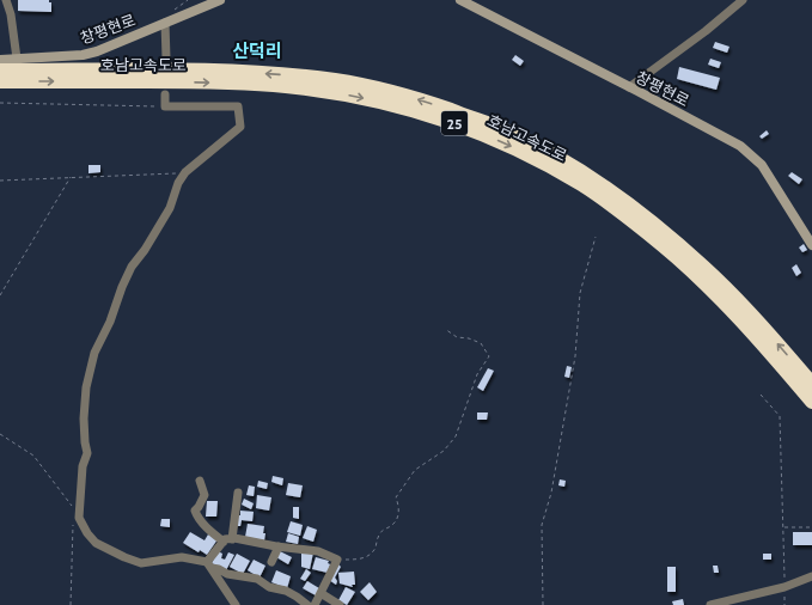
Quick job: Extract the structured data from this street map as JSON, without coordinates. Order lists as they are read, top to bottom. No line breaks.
{"streets":{"highway":["호남고속도로","25"],"main road":["창평현로"]},"districts":["산덕리"]}
